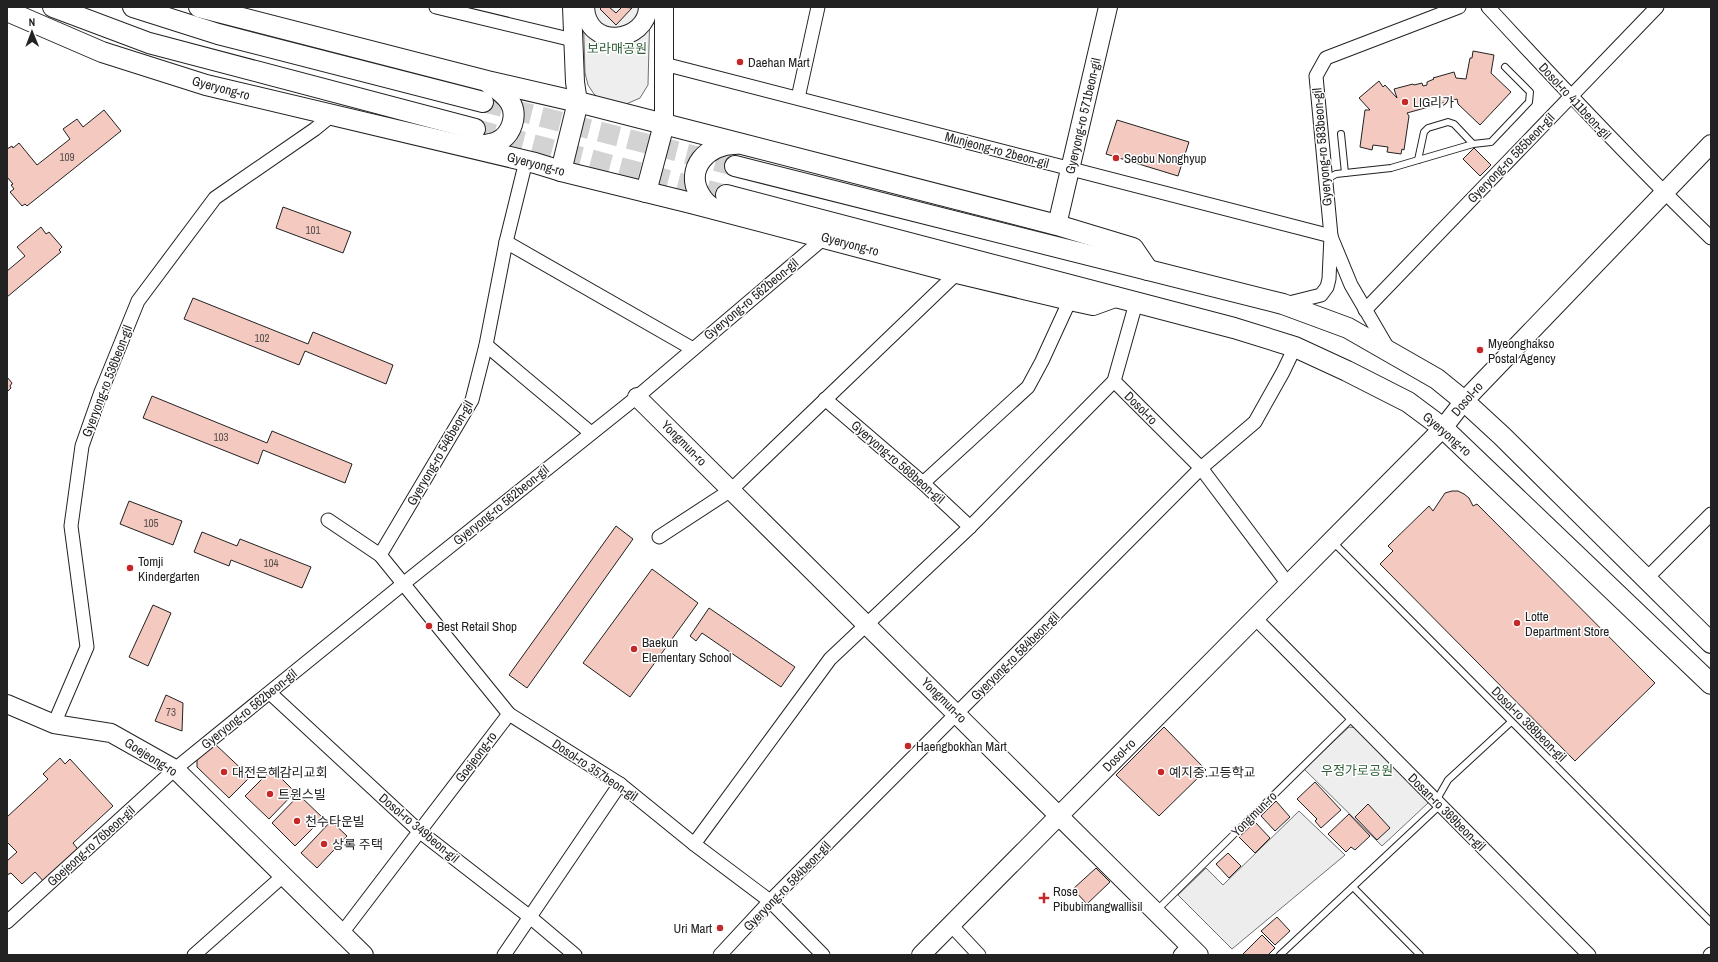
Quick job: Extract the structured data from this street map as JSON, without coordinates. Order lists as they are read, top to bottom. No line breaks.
{"streets":{"main road":["Gyeryong-ro"],"street":["Dosol-ro 411beon-gil","Gyeryong-ro 571beon-gil","Gyeryong-ro 583beon-gil","Munjeong-ro 2beon-gil","Gyeryong-ro 585beon-gil","Gyeryong-ro 562beon-gil","Gyeryong-ro 536beon-gil","Dosol-ro","Yongmun-ro","Gyeryong-ro 546beon-gil","Gyeryong-ro 568beon-gil","Gyeryong-ro 584beon-gil","Goejeong-ro","Dosol-ro 357beon-gil","Dosan-ro 369beon-gil","Dosol-ro 349beon-gil","Goejeong-ro 76beon-gil"],"lane":["Dosol-ro 388beon-gil"]},"crossings":[["Gyeryong-ro","Gyeryong-ro 562beon-gil"],["Gyeryong-ro","Gyeryong-ro 536beon-gil"],["Gyeryong-ro","Dosol-ro"],["Gyeryong-ro","Gyeryong-ro 546beon-gil"],["Gyeryong-ro","Gyeryong-ro 584beon-gil"],["Dosol-ro 411beon-gil","Gyeryong-ro 585beon-gil"],["Dosol-ro 411beon-gil","Dosol-ro"],["Gyeryong-ro 571beon-gil","Munjeong-ro 2beon-gil"],["Gyeryong-ro 583beon-gil","Munjeong-ro 2beon-gil"],["Gyeryong-ro 583beon-gil","Gyeryong-ro 585beon-gil"],["Gyeryong-ro 562beon-gil","Yongmun-ro"],["Gyeryong-ro 562beon-gil","Goejeong-ro"],["Gyeryong-ro 562beon-gil","Dosol-ro 357beon-gil"],["Gyeryong-ro 562beon-gil","Dosol-ro 349beon-gil"],["Gyeryong-ro 562beon-gil","Goejeong-ro 76beon-gil"],["Gyeryong-ro 536beon-gil","Goejeong-ro"],["Dosol-ro","Yongmun-ro"],["Dosol-ro","Gyeryong-ro 584beon-gil"],["Dosol-ro","Dosol-ro 388beon-gil"],["Dosol-ro","Dosan-ro 369beon-gil"],["Yongmun-ro","Gyeryong-ro 584beon-gil"],["Yongmun-ro","Dosan-ro 369beon-gil"],["Gyeryong-ro 584beon-gil","Dosol-ro 357beon-gil"],["Goejeong-ro","Dosol-ro 357beon-gil"],["Goejeong-ro","Dosol-ro 349beon-gil"],["Goejeong-ro","Goejeong-ro 76beon-gil"]],"parks":["보라매공원","우정가로공원"],"places":{"other":["Daehan Mart","LIG리가","Seobu Nonghyup","Myeonghakso Postal Agency","Tomji Kindergarten","Lotte Department Store","Best Retail Shop","Baekun Elementary School","Haengbokhan Mart","대전은혜감리교회","예지중.고등학교","트윈스빌","천수타운빌","상록 주택","Uri Mart"],"health":["Rose Pibubimangwallisil"]},"house_numbers":["109","101","102","103","105","104","73"],"north":"top"}
